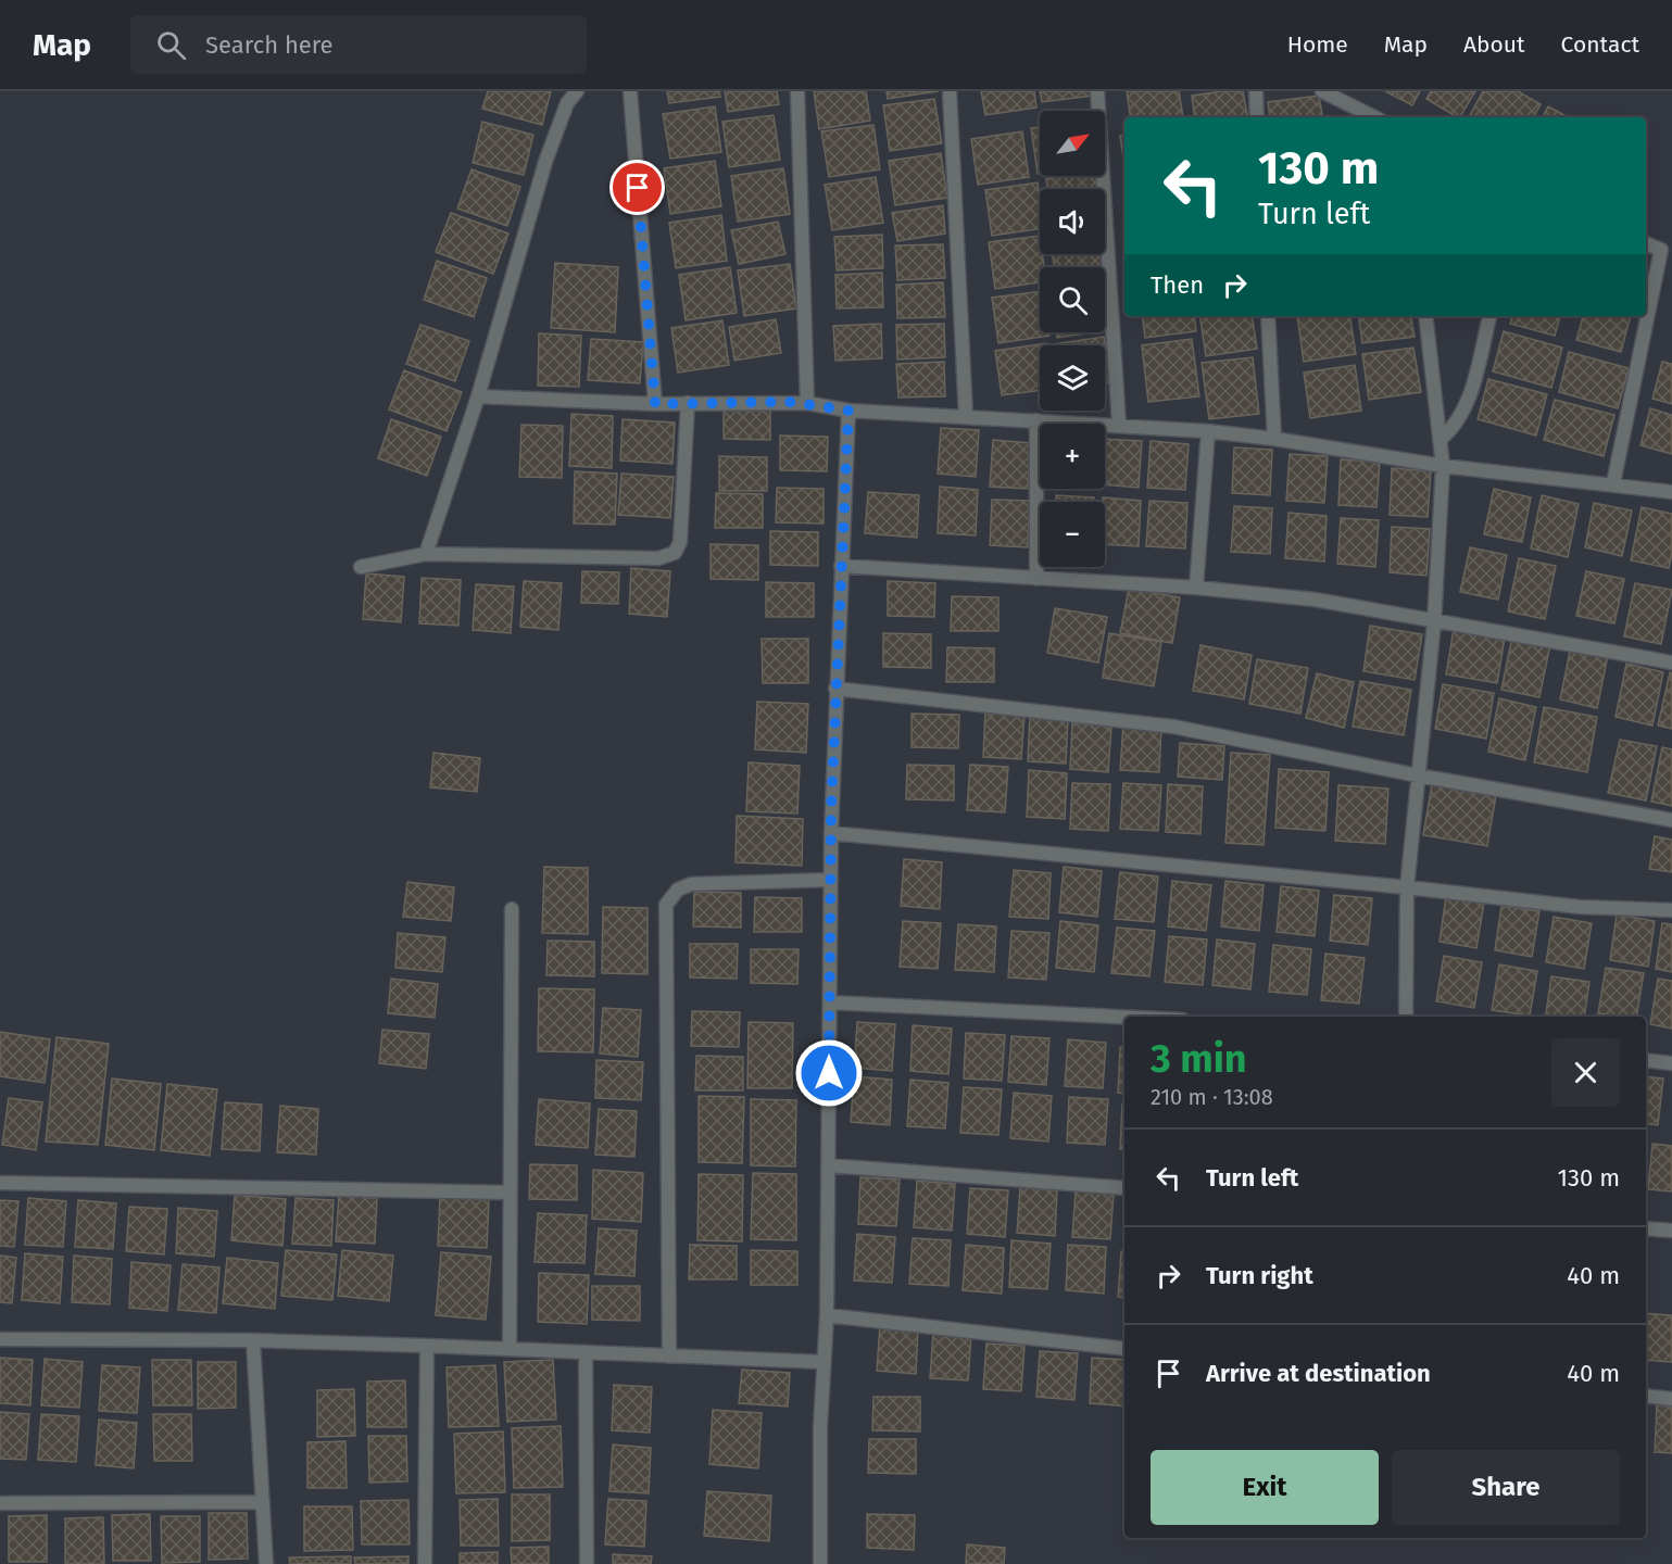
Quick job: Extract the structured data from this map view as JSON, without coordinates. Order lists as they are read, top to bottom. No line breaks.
{"north":"top right","page":{"header":"Map","search":"Search here","nav":["Home","Map","About","Contact"],"map_buttons":["+","−"],"turn":["130 m","Turn left"],"then":"Then","heading":["3 min","210 m · 13:08"],"list":[{"name":"Turn left","value":"130 m"},{"name":"Turn right","value":"40 m"},{"name":"Arrive at destination","value":"40 m"}],"buttons":["Exit","Share"]}}
